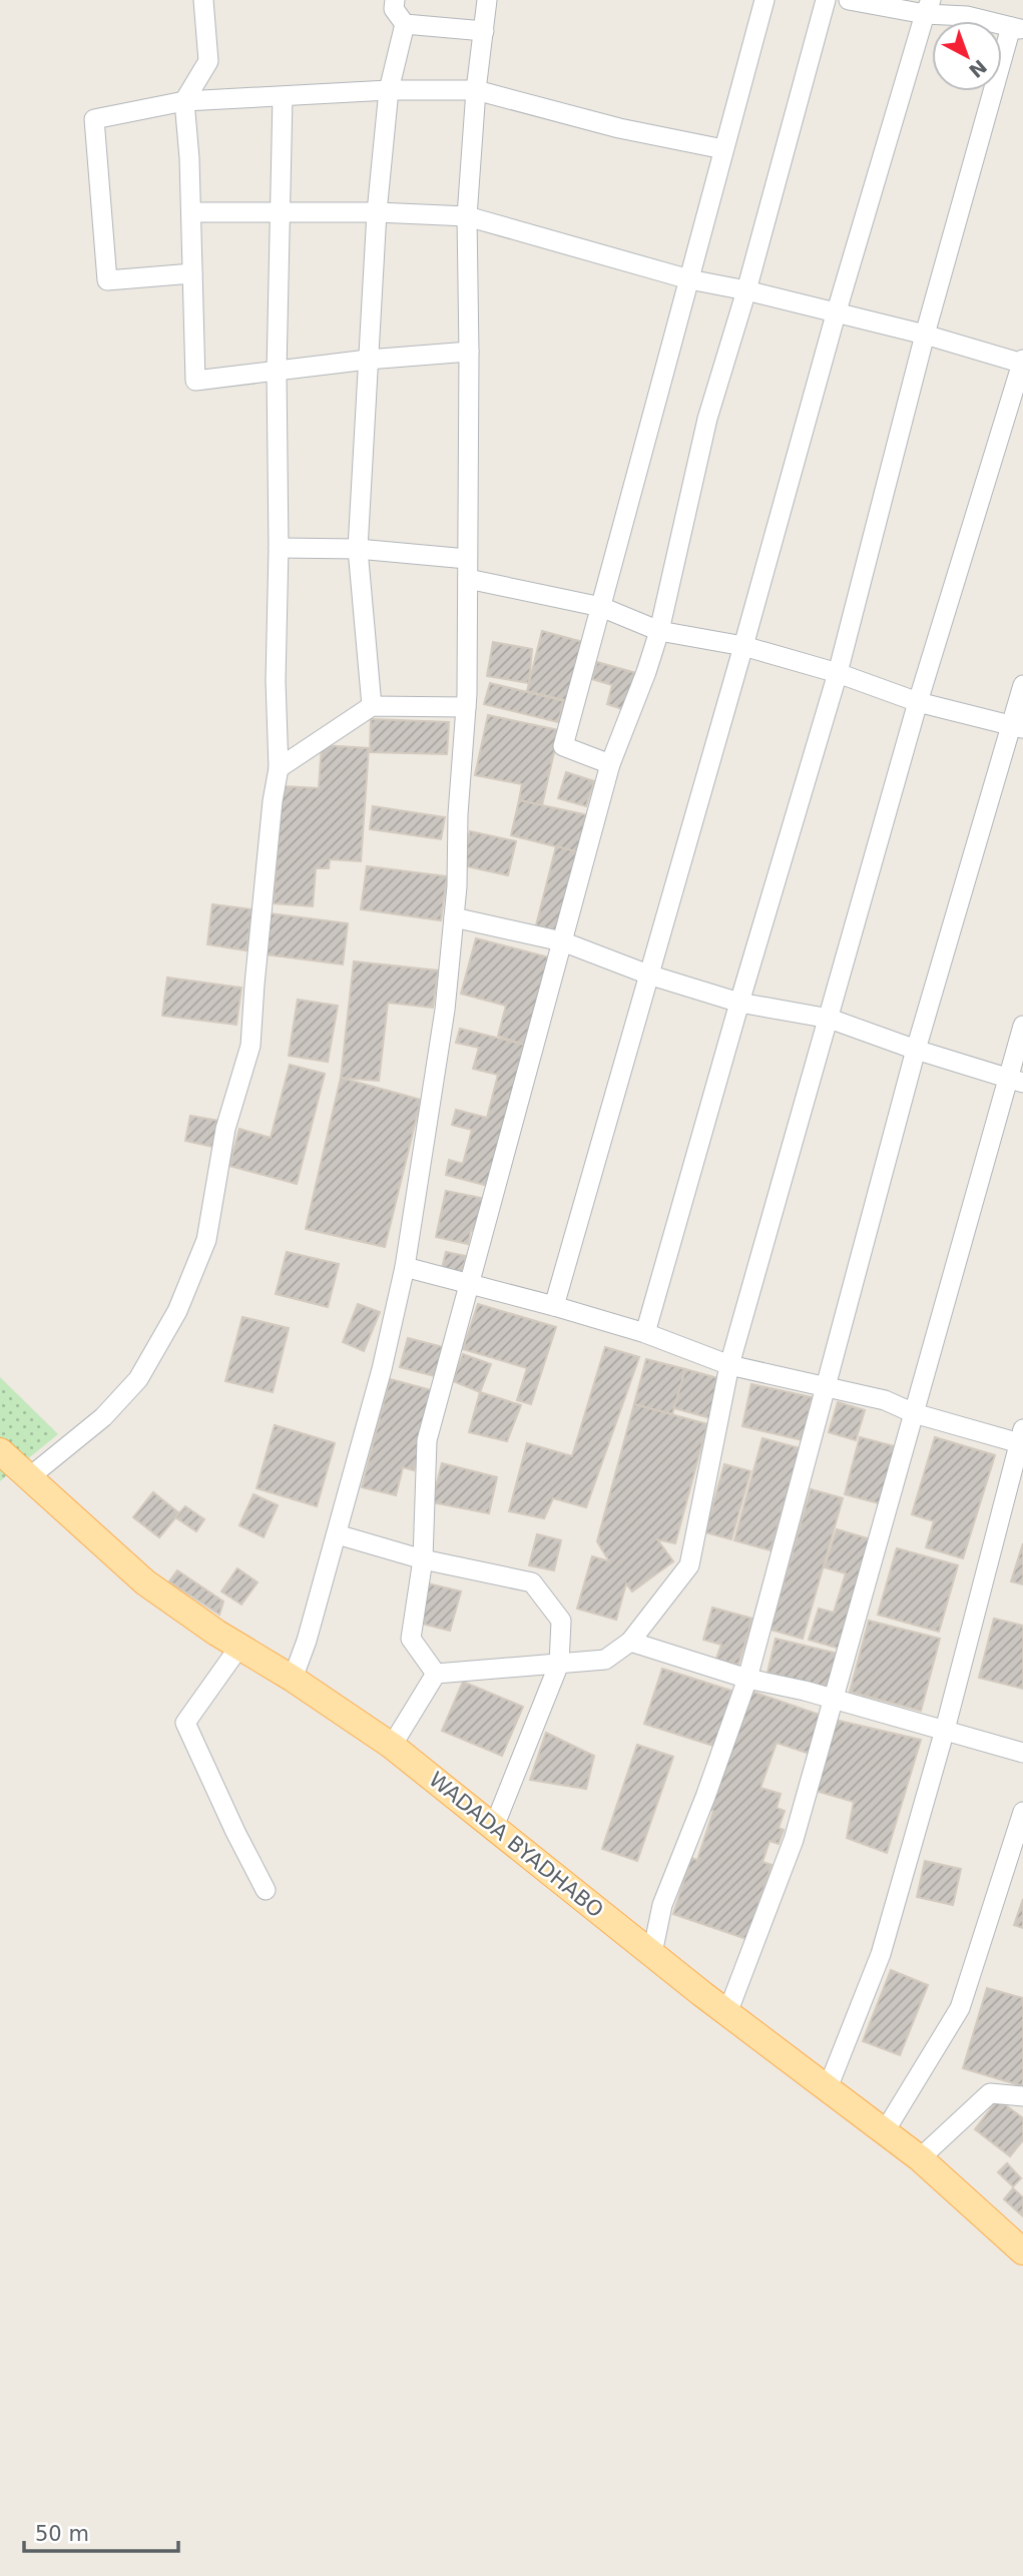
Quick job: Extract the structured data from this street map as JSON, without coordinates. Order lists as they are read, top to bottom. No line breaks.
{"streets":{"main road":["WADADA BYADHABO"]},"scale_bar":"50 m","north":"bottom right"}
